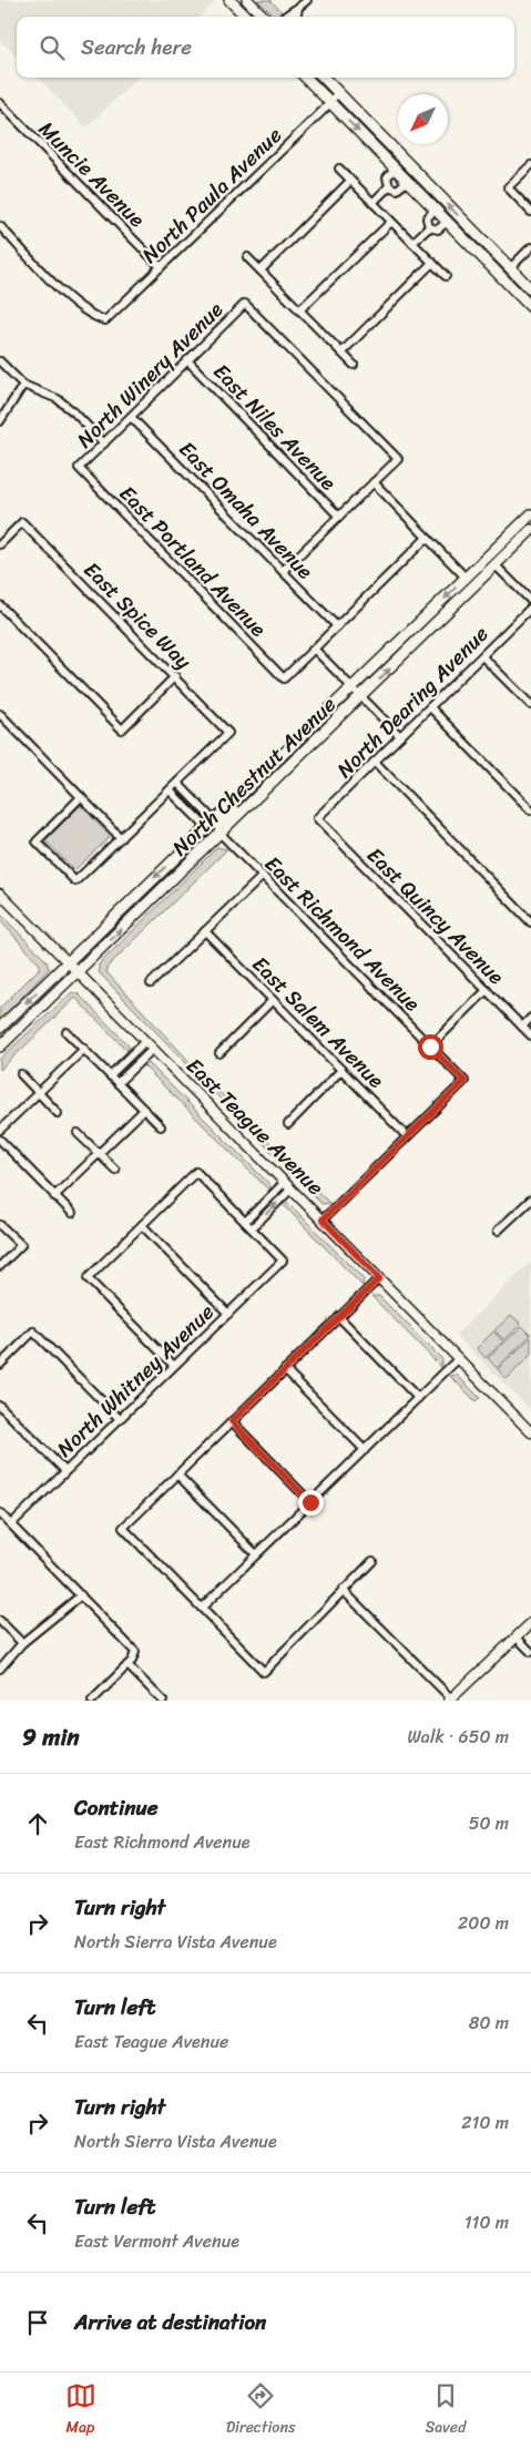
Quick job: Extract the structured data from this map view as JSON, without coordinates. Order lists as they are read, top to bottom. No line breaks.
{"streets":{"main road":["North Chestnut Avenue"],"street":["Muncie Avenue","North Paula Avenue","North Winery Avenue","East Niles Avenue","East Omaha Avenue","East Portland Avenue","East Spice Way","North Dearing Avenue","East Quincy Avenue","East Richmond Avenue","East Salem Avenue","East Teague Avenue","North Whitney Avenue"]},"crossings":[["Muncie Avenue","North Paula Avenue"],["North Winery Avenue","East Niles Avenue"],["North Winery Avenue","East Omaha Avenue"],["North Winery Avenue","East Portland Avenue"],["North Dearing Avenue","East Quincy Avenue"],["North Chestnut Avenue","East Richmond Avenue"],["North Chestnut Avenue","East Teague Avenue"],["East Richmond Avenue","East Salem Avenue"]],"north":"bottom left","page":{"search":"Search here","heading":["9 min","Walk · 650 m"],"list":[["Continue","East Richmond Avenue","50 m"],["Turn right","North Sierra Vista Avenue","200 m"],["Turn left","East Teague Avenue","80 m"],["Turn right","North Sierra Vista Avenue","210 m"],["Turn left","East Vermont Avenue","110 m"],"Arrive at destination"],"nav":["Map","Directions","Saved"]}}
